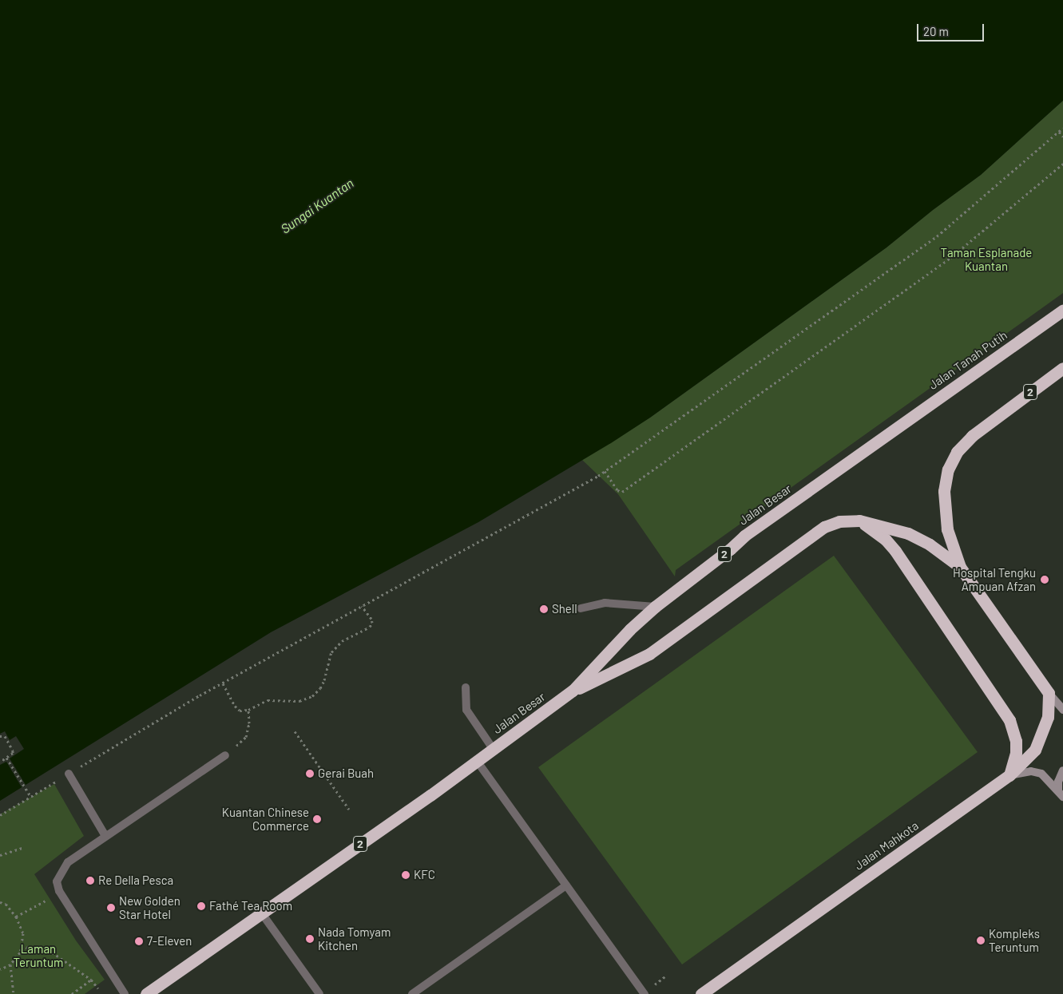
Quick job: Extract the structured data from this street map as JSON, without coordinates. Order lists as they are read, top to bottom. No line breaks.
{"streets":{"highway":["Jalan Tanah Putih","2","Jalan Besar","Jalan Mahkota"]},"crossings":[["Jalan Tanah Putih","Jalan Besar"]],"water":["Sungai Kuantan"],"parks":["Taman Esplanade Kuantan","Laman Teruntum"],"places":["Hospital Tengku Ampuan Afzan","Shell","Gerai Buah","Kuantan Chinese Commerce","KFC","Re Della Pesca","Fathé Tea Room","New Golden Star Hotel","Nada Tomyam Kitchen","Kompleks Teruntum","7-Eleven"],"scale_bar":"20 m"}
